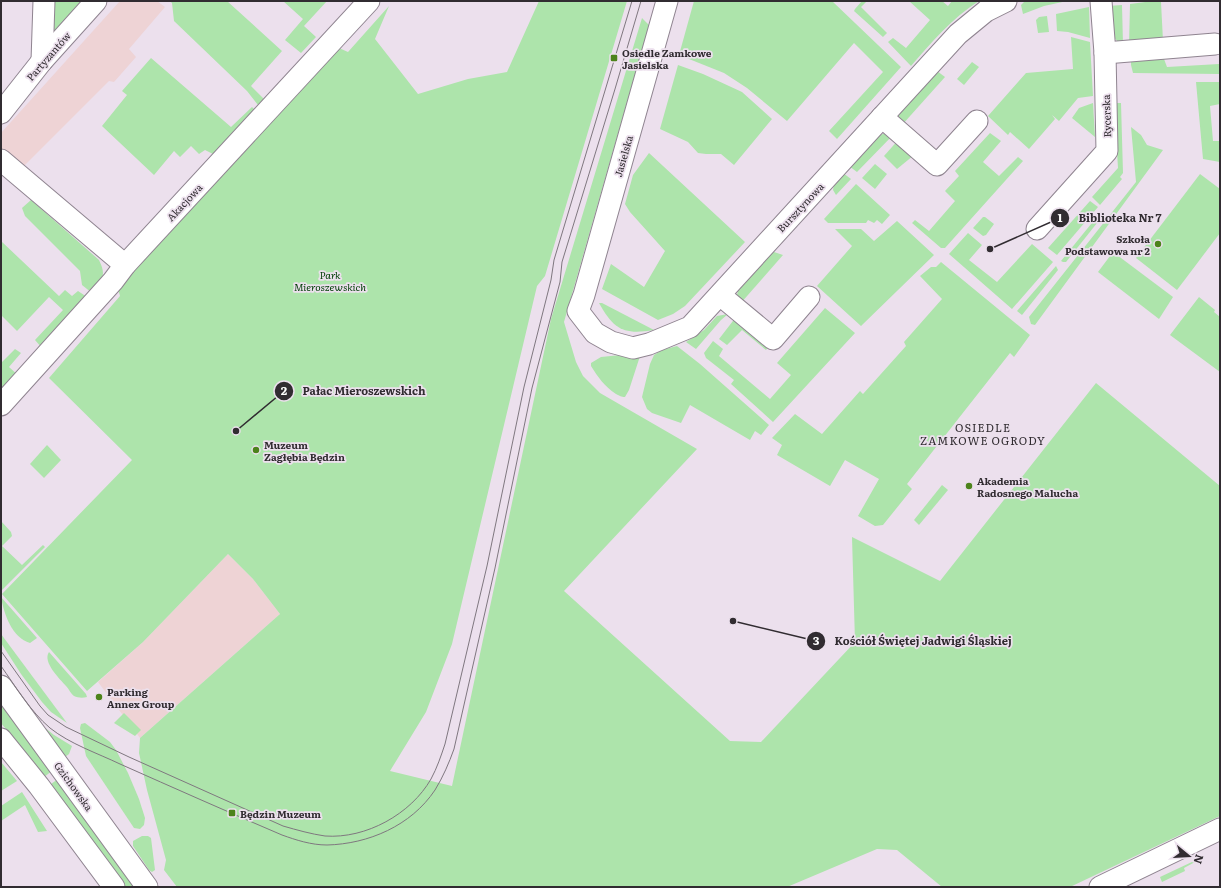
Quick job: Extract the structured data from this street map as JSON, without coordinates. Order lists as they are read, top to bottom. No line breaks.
{"streets":{"street":["Partyzantów","Rycerska","Jasielska","Akacjowa","Bursztynowa","Gzichowska"]},"crossings":[["Jasielska","Bursztynowa"]],"districts":["OSIEDLE ZAMKOWE OGRODY"],"parks":["Park Mieroszewskich"],"places":{"transit":["Osiedle Zamkowe Jasielska","Będzin Muzeum"],"other":["Szkoła Podstawowa nr 2","Biblioteka Nr 7","Pałac Mieroszewskich","Muzeum Zagłębia Będzin","Akademia Radosnego Malucha","Kościół Świętej Jadwigi Śląskiej","Parking Annex Group"]},"north":"right"}
